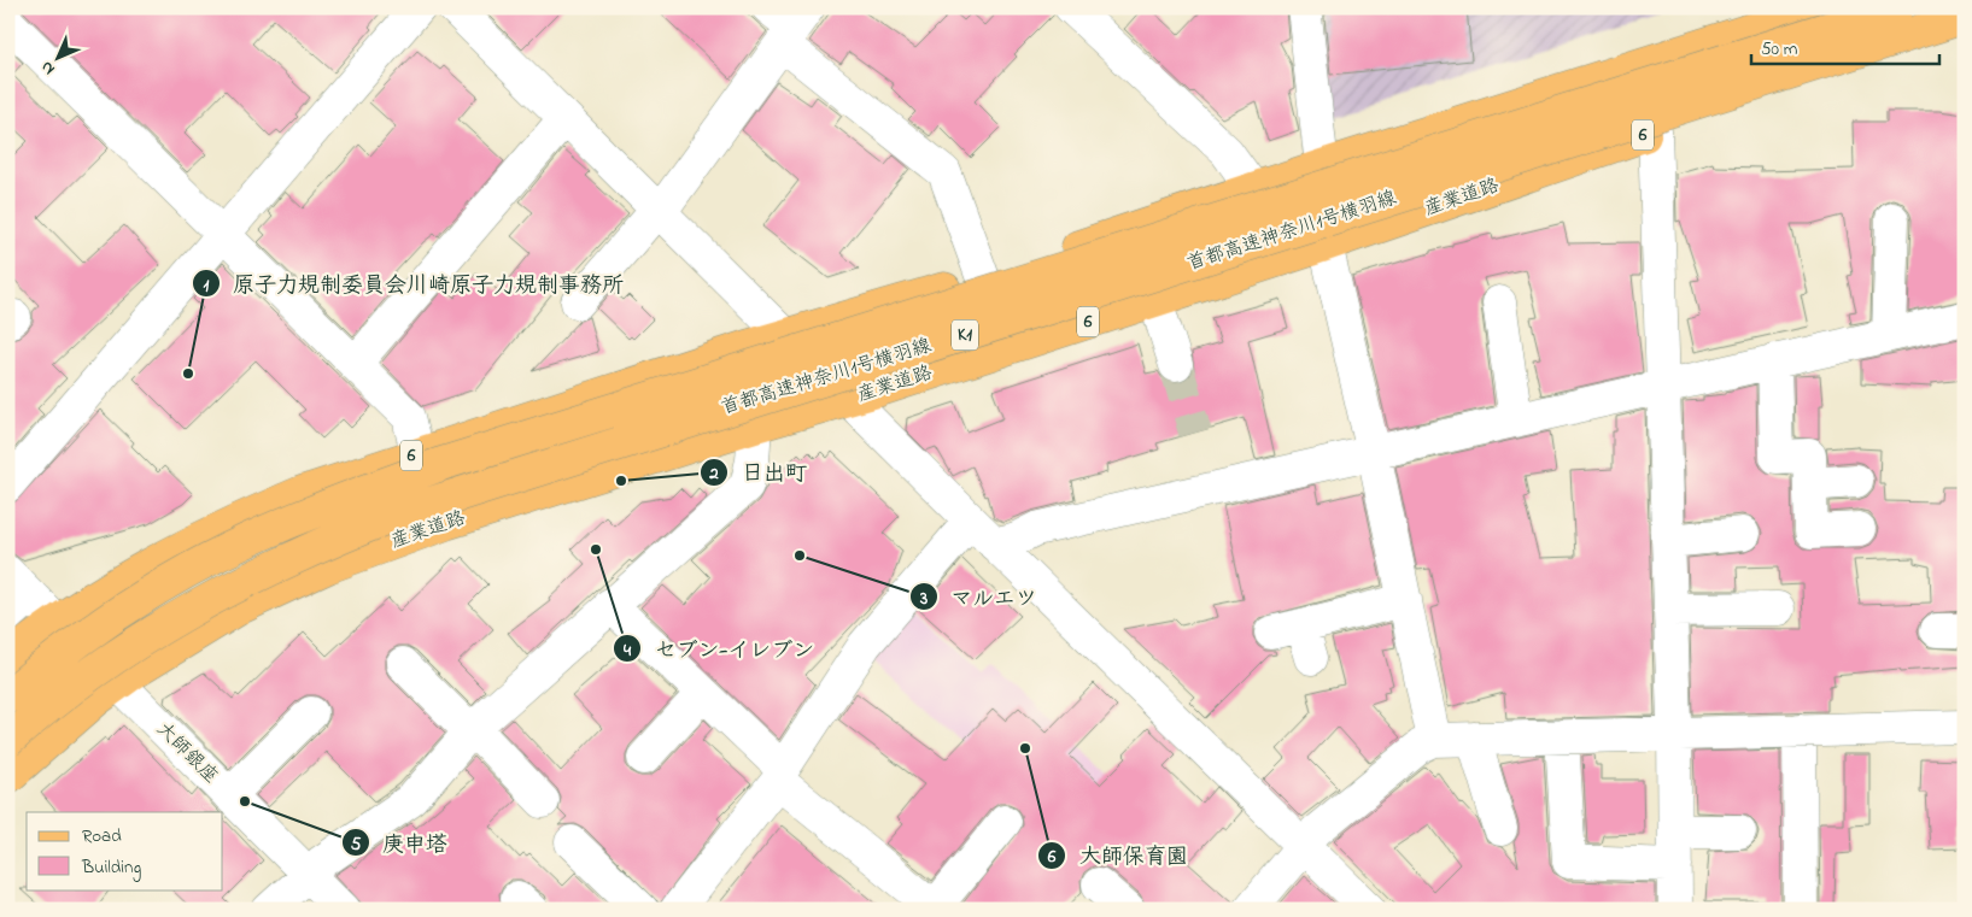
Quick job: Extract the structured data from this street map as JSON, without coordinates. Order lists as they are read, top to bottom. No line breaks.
{"streets":{"main road":["6","産業道路","首都高速神奈川1号横羽線","K1"],"street":["大師銀座"]},"crossings":[["6","大師銀座"],["産業道路","大師銀座"]],"places":["原子力規制委員会川崎原子力規制事務所","日出町","セブン-イレブン","マルエツ","大師保育園","庚申塔"],"legend":["Road","Building"],"scale_bar":"50 m","north":"bottom left"}
